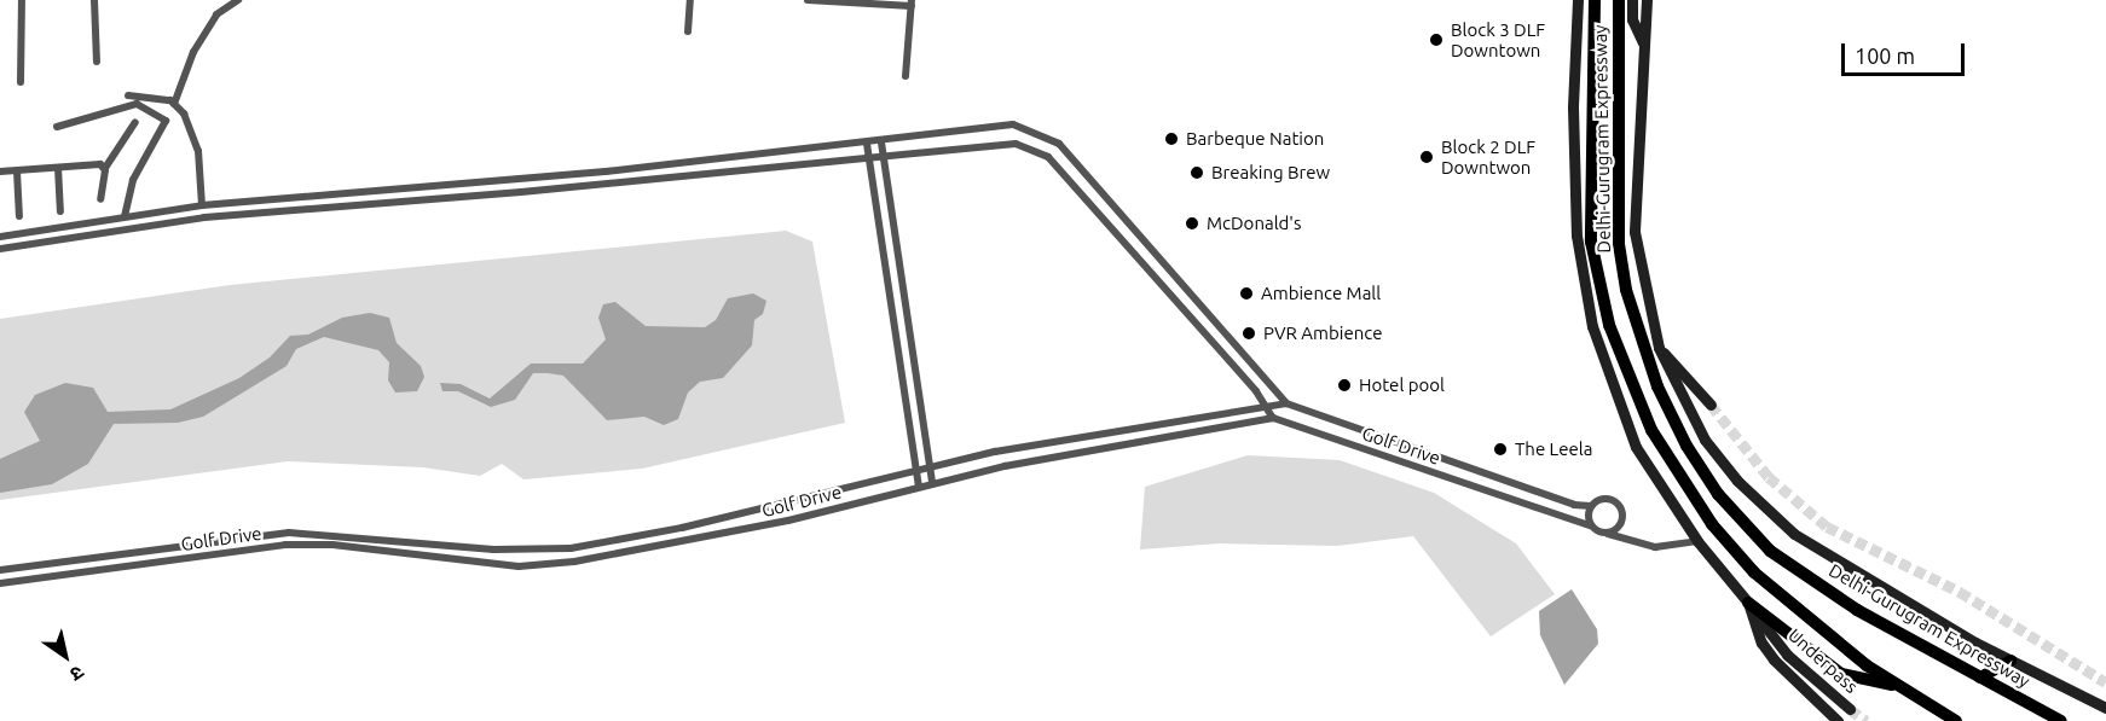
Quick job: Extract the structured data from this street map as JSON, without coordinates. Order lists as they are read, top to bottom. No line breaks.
{"streets":{"highway":["Delhi-Gurugram Expressway"],"main road":["Underpass"],"street":["Golf Drive"]},"places":["Block 3 DLF Downtown","Barbeque Nation","Block 2 DLF Downtwon","Breaking Brew","McDonald's","Ambience Mall","PVR Ambience","Hotel pool","The Leela"],"scale_bar":"100 m","north":"bottom right"}
